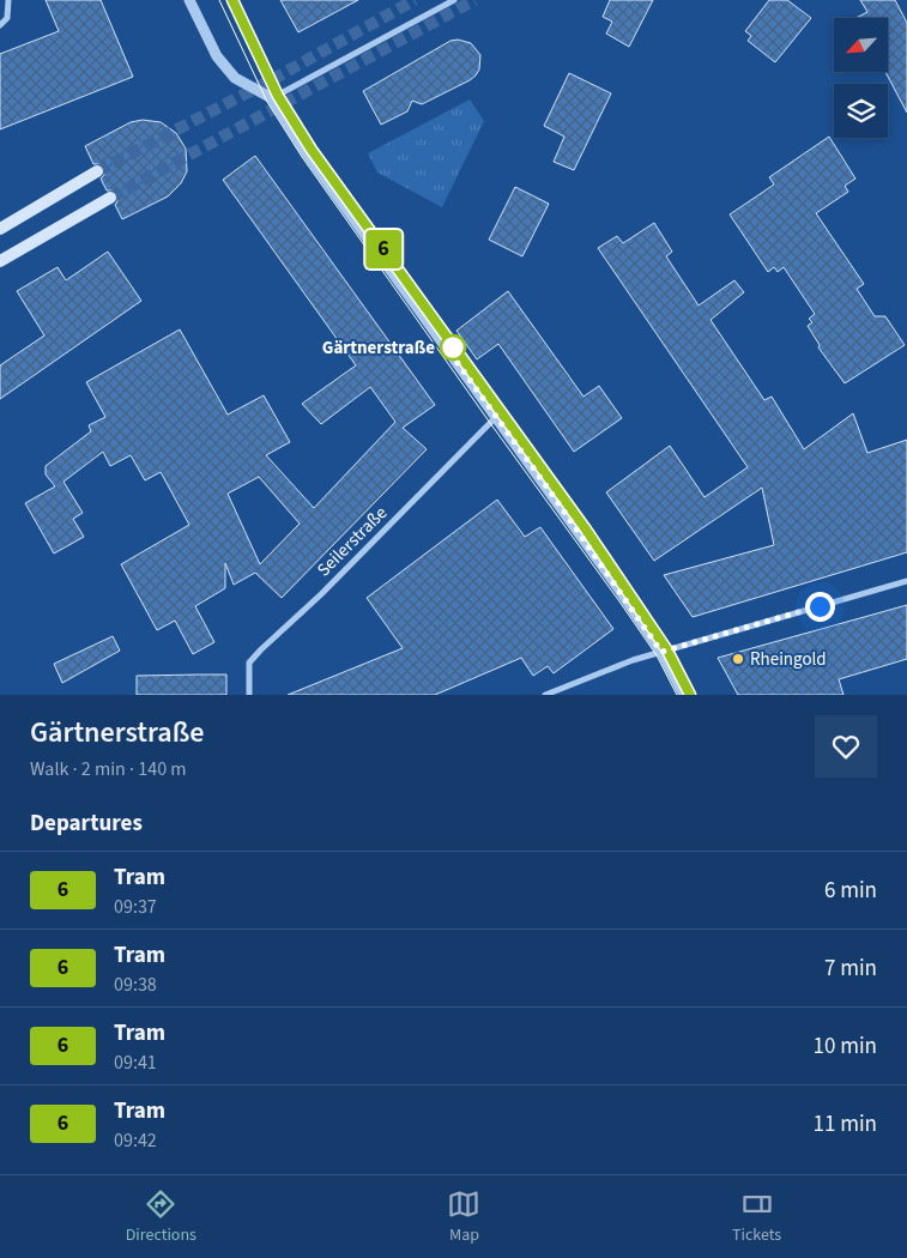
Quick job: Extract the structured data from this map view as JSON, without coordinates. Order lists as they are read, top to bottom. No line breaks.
{"streets":{"street":["Seilerstraße"]},"places":["Gärtnerstraße","Rheingold"],"lines":["tram line 6"],"north":"bottom left","page":{"on_map":"6","heading":[["Gärtnerstraße","Walk · 2 min · 140 m"],"Departures"],"list":[{"mark":"6","name":"Tram","note":"09:37","value":"6 min"},{"mark":"6","name":"Tram","note":"09:38","value":"7 min"},{"mark":"6","name":"Tram","note":"09:41","value":"10 min"},{"mark":"6","name":"Tram","note":"09:42","value":"11 min"}],"tabs":["Directions","Map","Tickets"]}}
